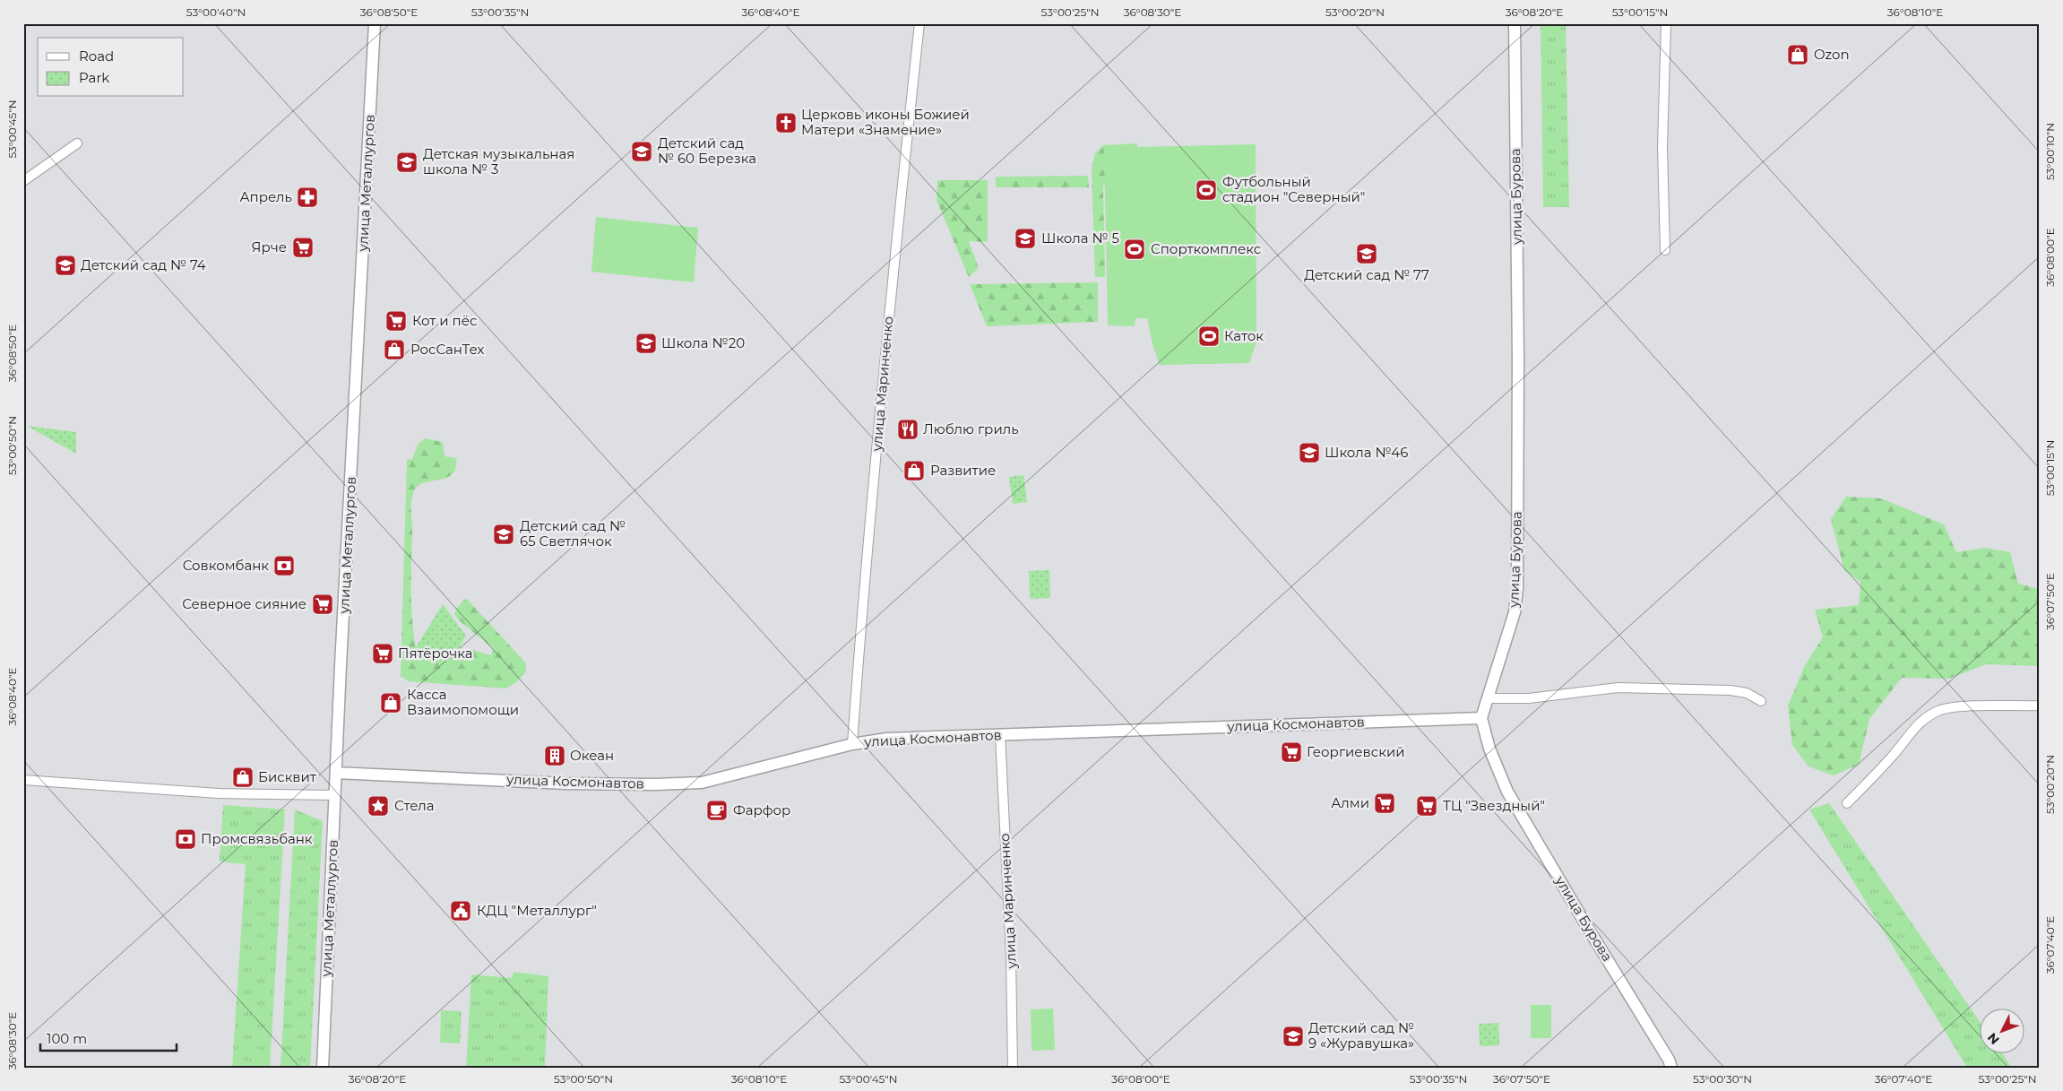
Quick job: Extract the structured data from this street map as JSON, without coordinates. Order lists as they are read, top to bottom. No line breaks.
{"streets":{"main road":["улица Металлургов","улица Бурова","улица Космонавтов"],"street":["улица Маринченко"]},"crossings":[["улица Металлургов","улица Космонавтов"],["улица Бурова","улица Космонавтов"],["улица Маринченко","улица Космонавтов"]],"places":{"shop":["Ozon","РосСанТех","Развитие","Касса Взаимопомощи","Бисквит"],"church":["Церковь иконы Божией Матери «Знамение»"],"school or university":["Детский сад № 60 Березка","Детская музыкальная школа № 3","Школа № 5","Детский сад № 77","Детский сад № 74","Школа №20","Школа №46","Детский сад № 65 Светлячок","Детский сад № 9 «Журавушка»"],"sports":["Футбольный стадион \"Северный\"","Спорткомплекс","Каток"],"pharmacy":["Апрель"],"supermarket":["Ярче","Кот и пёс","Северное сияние","Пятёрочка","Георгиевский","Алми","ТЦ \"Звездный\""],"restaurant":["Люблю гриль"],"bank":["Совкомбанк","Промсвязьбанк"],"building":["Океан"],"place":["Стела"],"cafe":["Фарфор"],"public building":["КДЦ \"Металлург\""]},"legend":["Road","Park"],"scale_bar":"100 m","north":"bottom left","coordinates":["53°00'40\"N","36°08'50\"E","53°00'35\"N","36°08'40\"E","53°00'25\"N","36°08'30\"E","53°00'20\"N","36°08'20\"E","53°00'15\"N","36°08'10\"E","53°00'45\"N","53°00'10\"N","36°08'00\"E","53°00'50\"N","36°07'50\"E","36°07'40\"E","53°00'30\"N"]}
